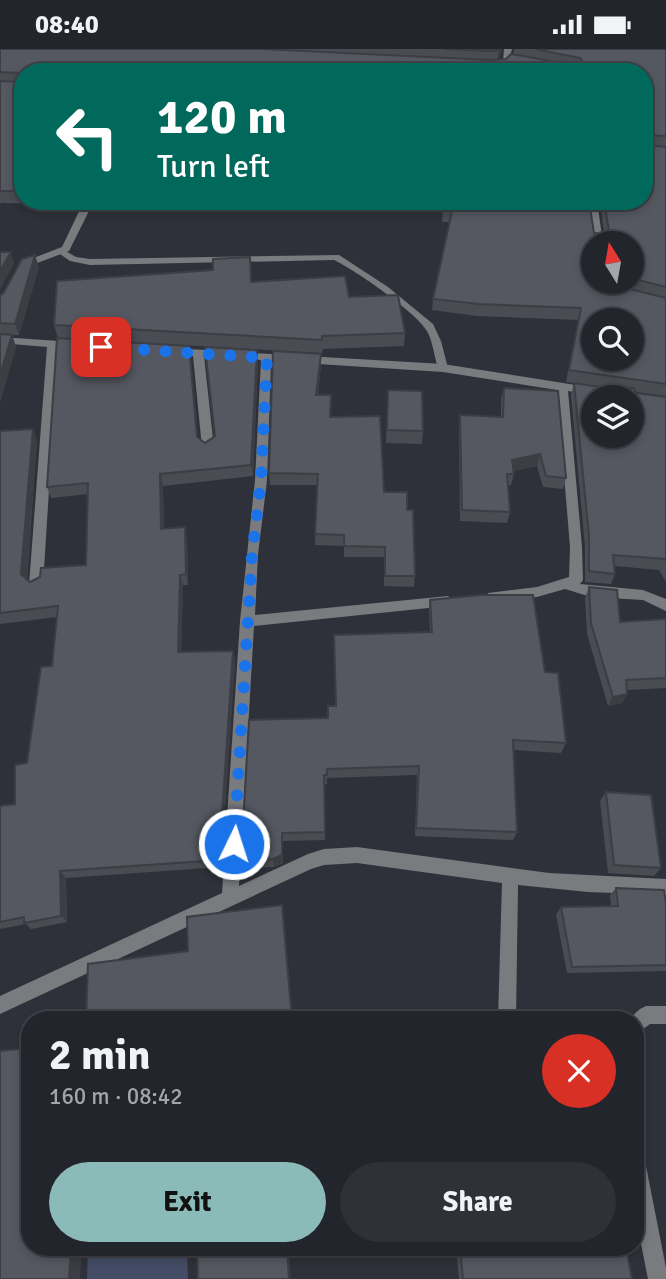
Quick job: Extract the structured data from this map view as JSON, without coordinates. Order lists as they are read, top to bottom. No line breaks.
{"north":"top","page":{"status":"08:40","turn":["120 m","Turn left"],"heading":["2 min","160 m · 08:42"],"buttons":["Exit","Share"]}}
